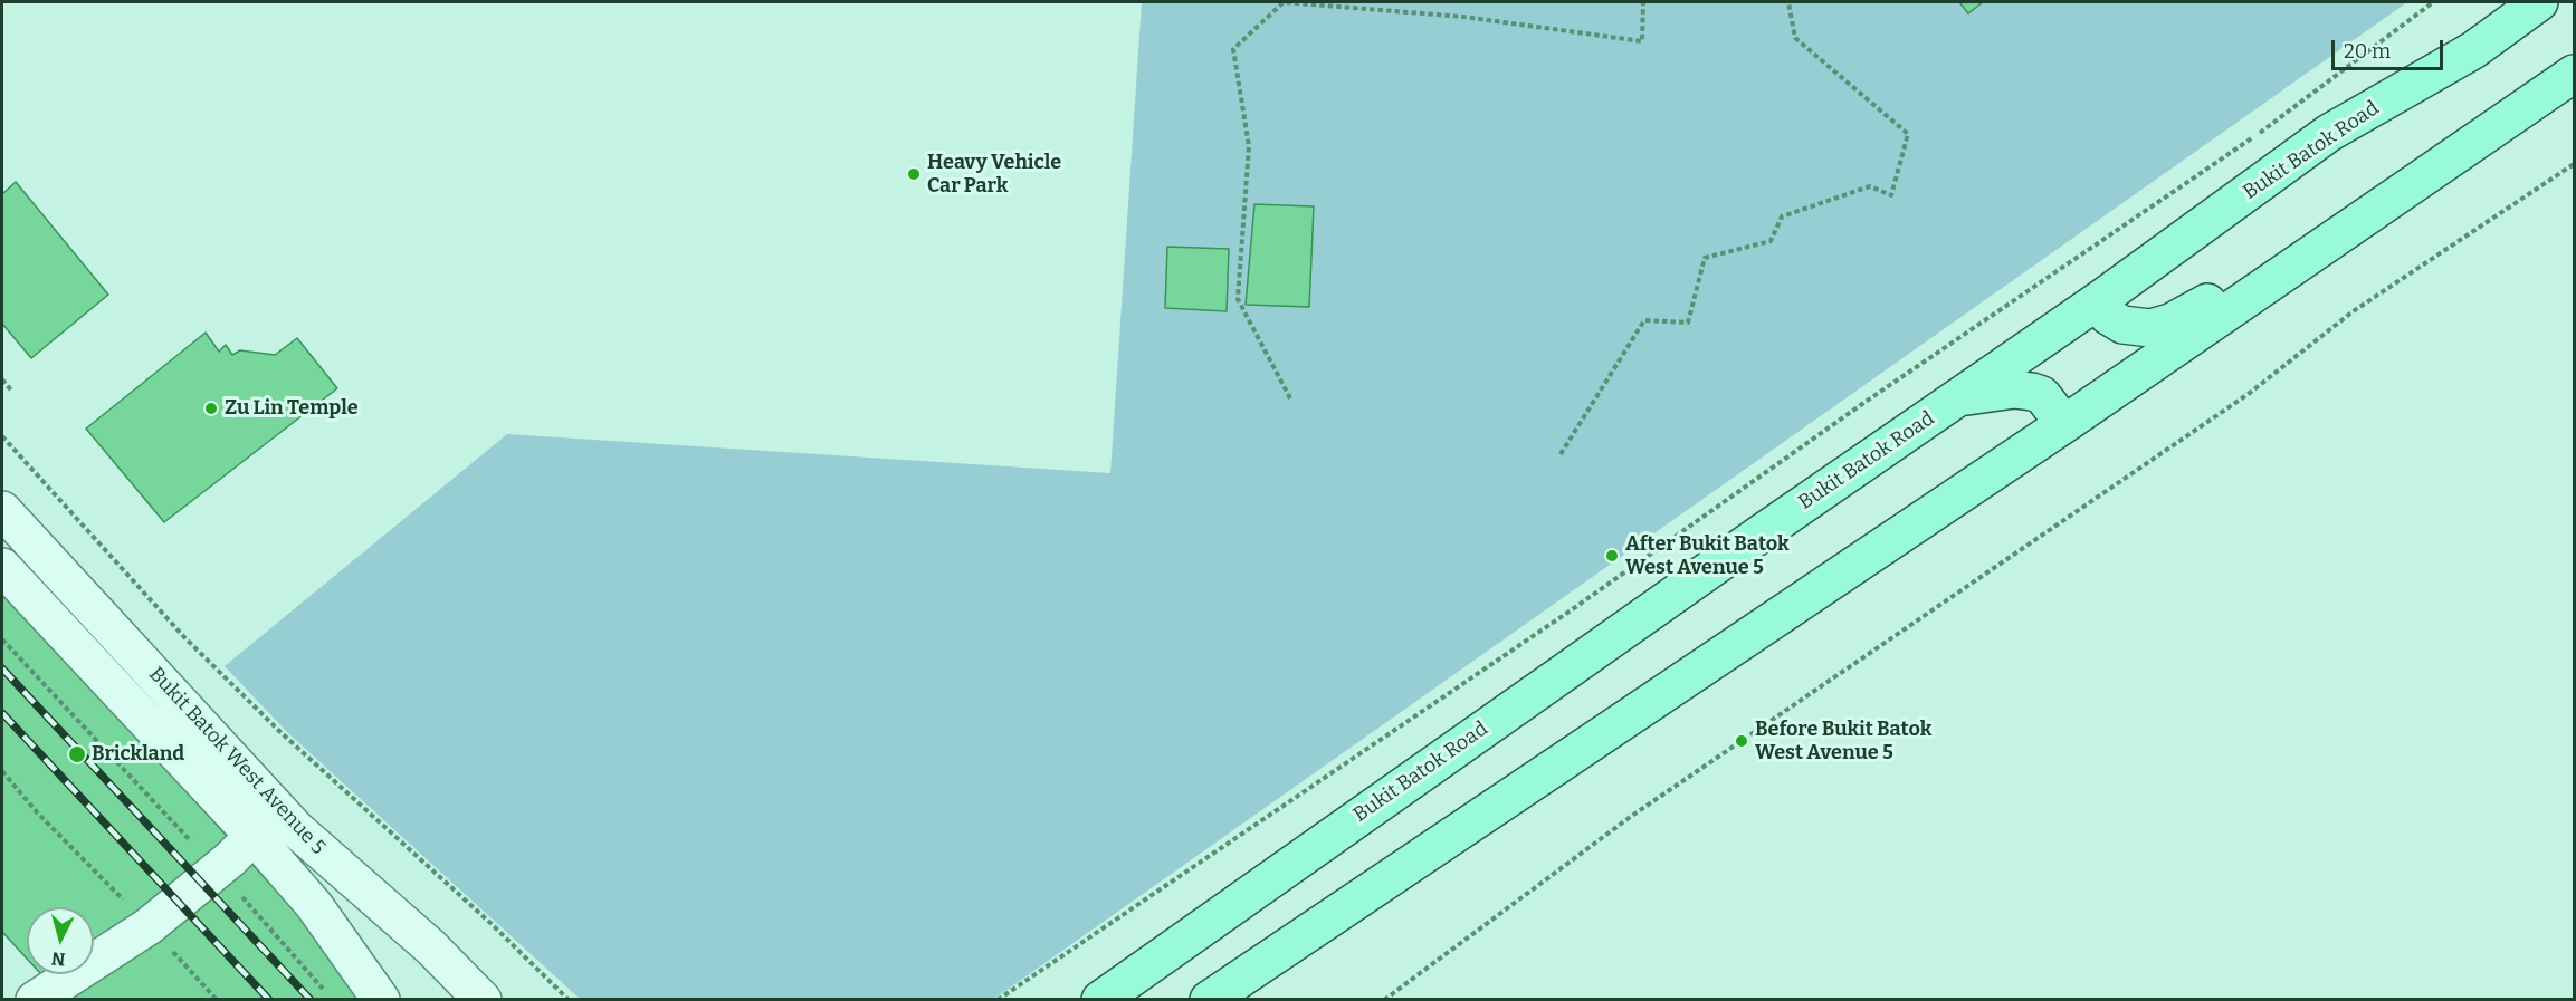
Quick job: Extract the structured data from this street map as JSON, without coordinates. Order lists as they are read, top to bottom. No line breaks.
{"streets":{"main road":["Bukit Batok Road"],"street":["Bukit Batok West Avenue 5"]},"places":["Heavy Vehicle Car Park","Zu Lin Temple","After Bukit Batok West Avenue 5","Before Bukit Batok West Avenue 5","Brickland"],"scale_bar":"20 m","north":"bottom"}
